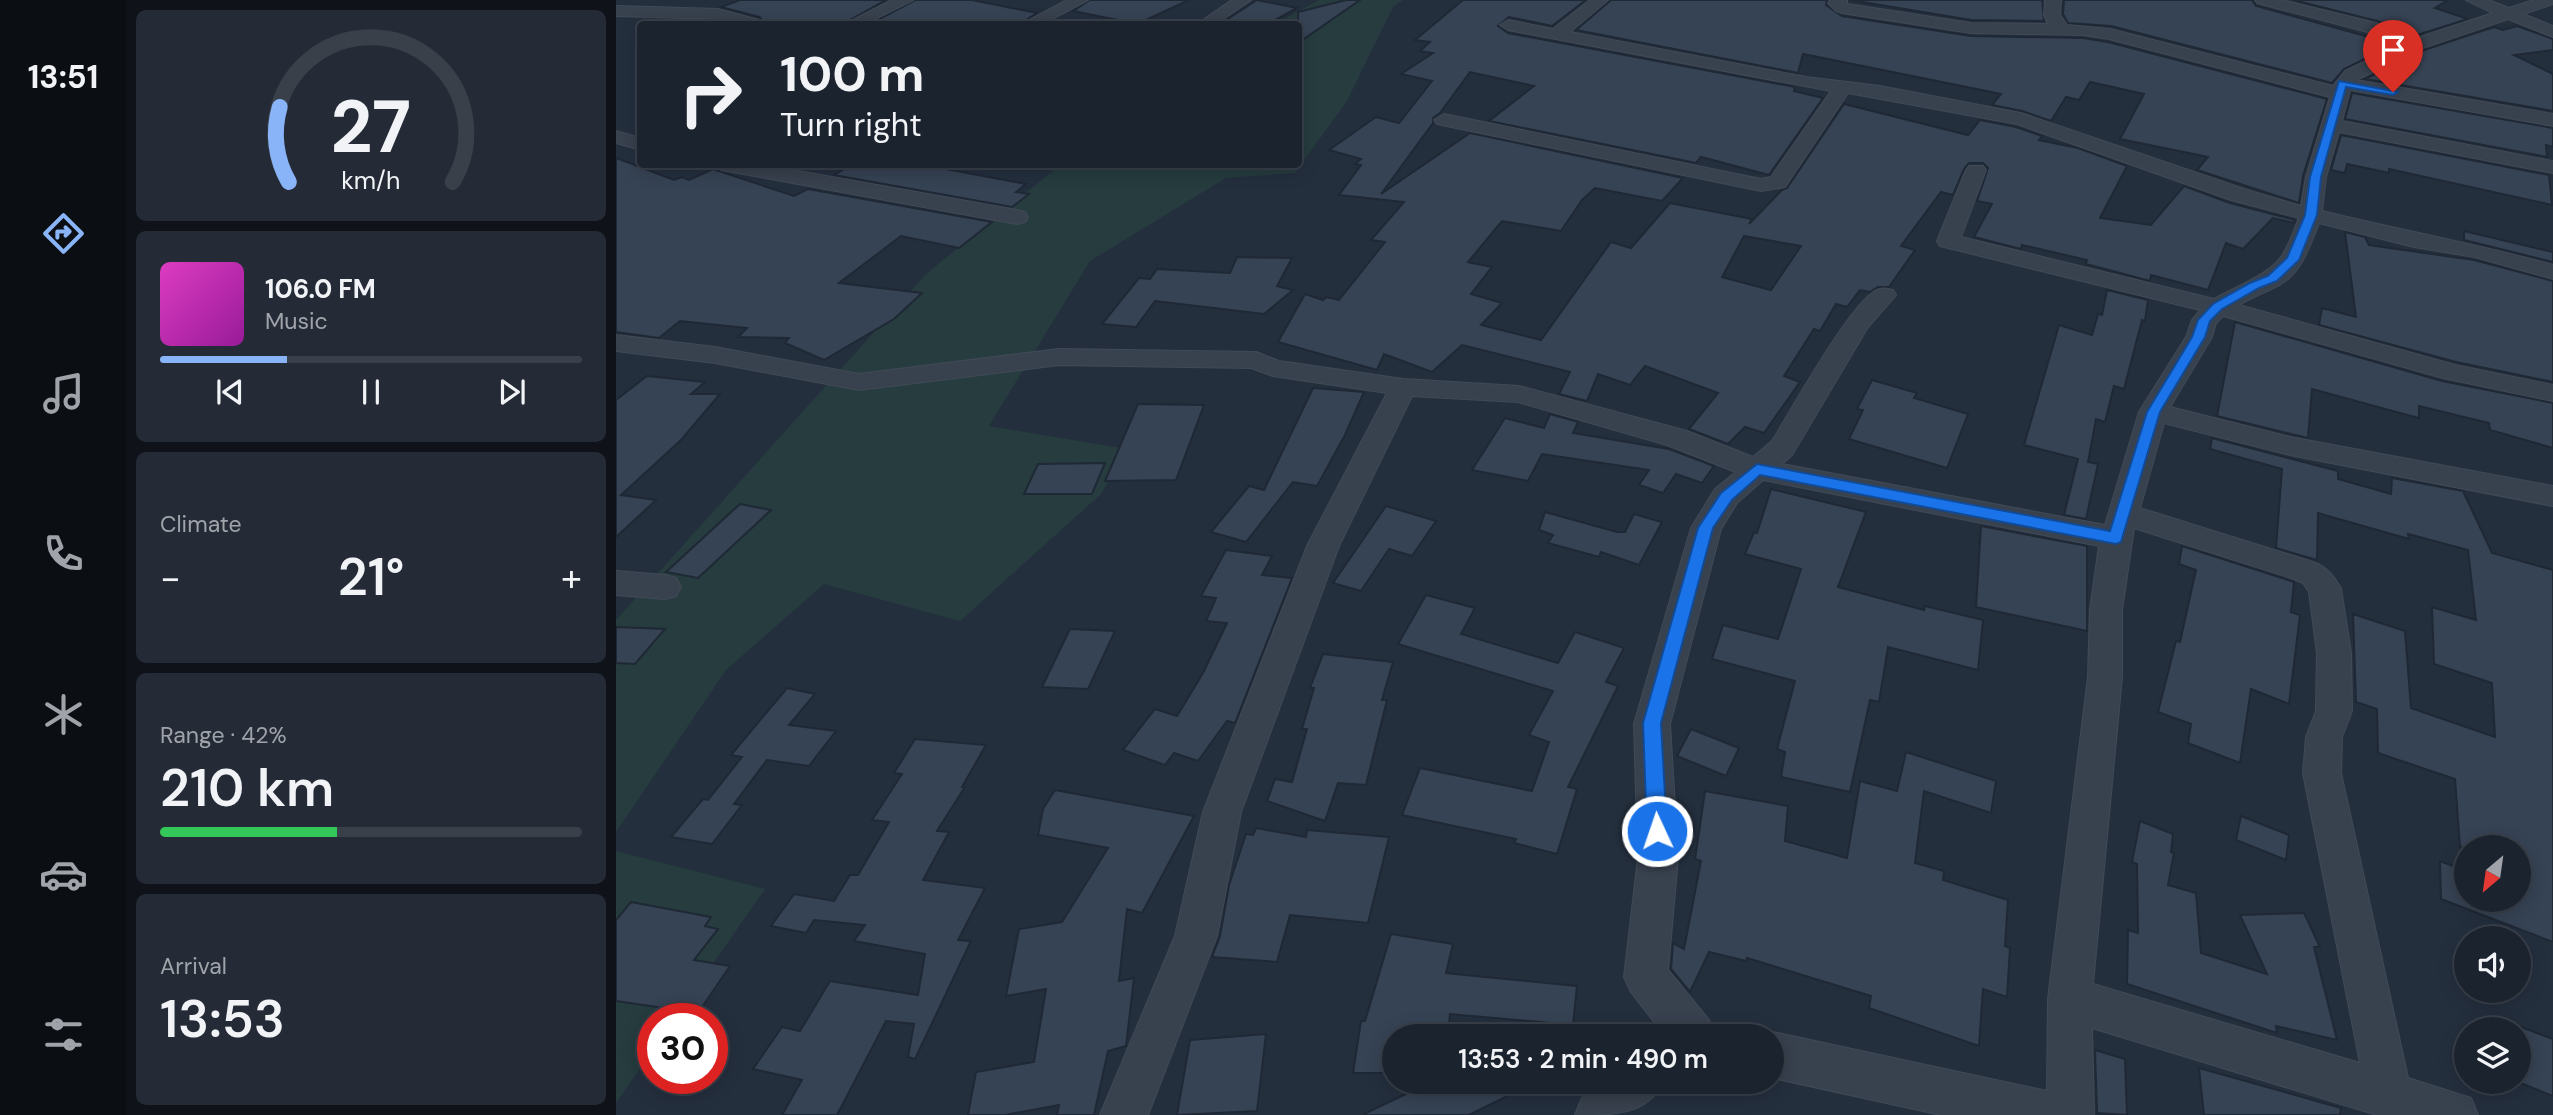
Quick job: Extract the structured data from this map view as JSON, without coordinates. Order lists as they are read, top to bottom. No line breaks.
{"north":"bottom left","page":{"tabs":"13:51","turn":["100 m","Turn right"],"song":["106.0 FM","Music"],"tile":["Climate",["Range · 42%","210 km"],["Arrival","13:53"]],"heat":["−","21°","+"],"limit":"30","trip":"13:53 · 2 min · 490 m","gauge":["27","km/h"]}}
